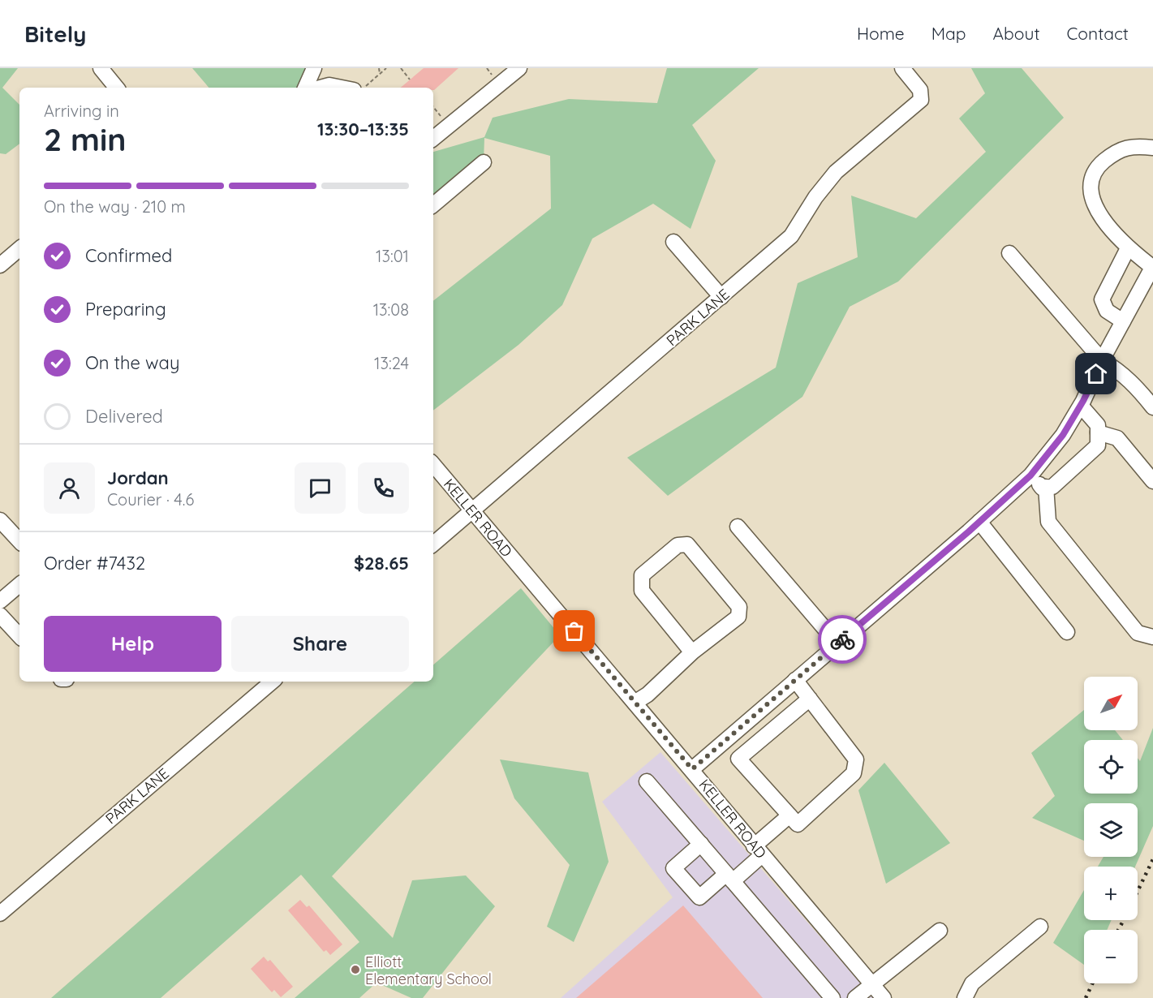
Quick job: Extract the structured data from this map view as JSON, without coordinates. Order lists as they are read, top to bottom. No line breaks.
{"streets":{"street":["PARK LANE","KELLER ROAD"]},"crossings":[["PARK LANE","KELLER ROAD"]],"places":["Elliott Elementary School"],"north":"top right","page":{"header":"Bitely","nav":["Home","Map","About","Contact"],"heading":["2 min","Arriving in","13:30–13:35"],"panel":["Jordan","Courier · 4.6","Order #7432","$28.65"],"bar":"On the way · 210 m","list":[["Confirmed","13:01"],["Preparing","13:08"],["On the way","13:24"],"Delivered"],"buttons":["Help","Share"],"map_buttons":["+","−"]}}
